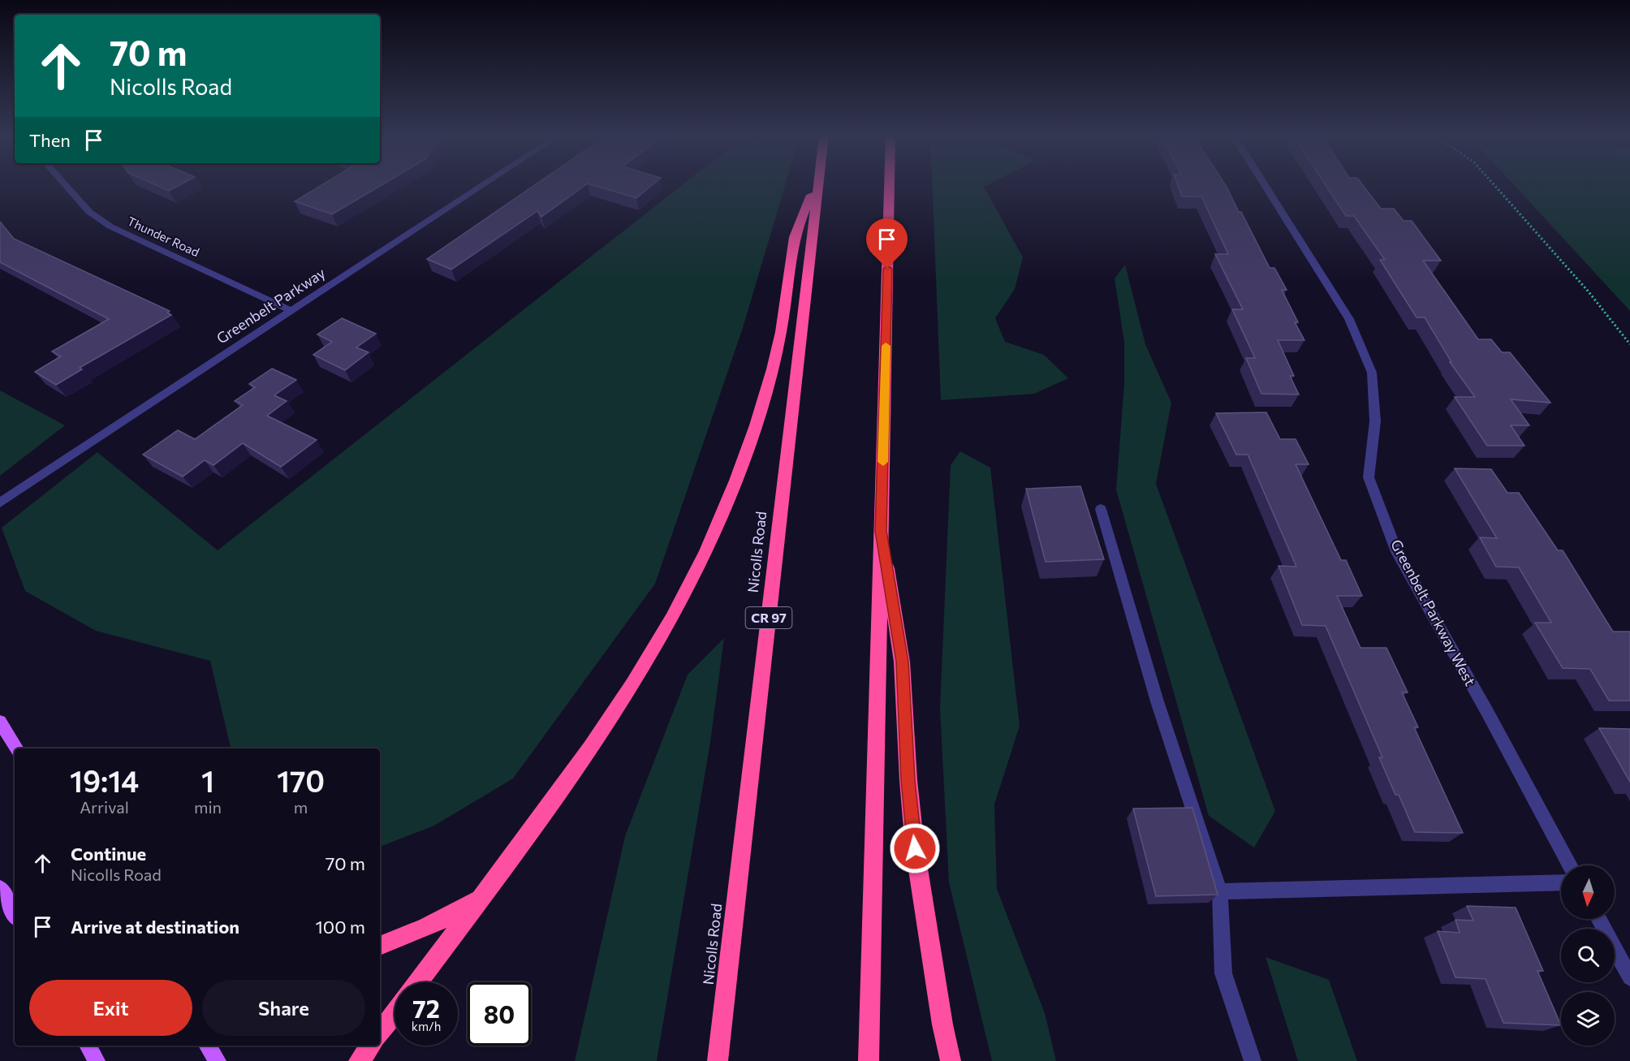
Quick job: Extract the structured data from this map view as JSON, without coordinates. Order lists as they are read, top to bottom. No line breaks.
{"streets":{"highway":["Nicolls Road","CR 97"],"street":["Thunder Road","Greenbelt Parkway","Greenbelt Parkway West"]},"crossings":[["Thunder Road","Greenbelt Parkway"]],"north":"bottom","page":{"turn":["70 m","Nicolls Road"],"then":"Then","eta":["19:14","Arrival","1","min","170","m"],"list":[{"name":"Continue","note":"Nicolls Road","value":"70 m"},{"name":"Arrive at destination","value":"100 m"}],"buttons":["Exit","Share"],"speed":"72 km/h","limit":"80"}}
